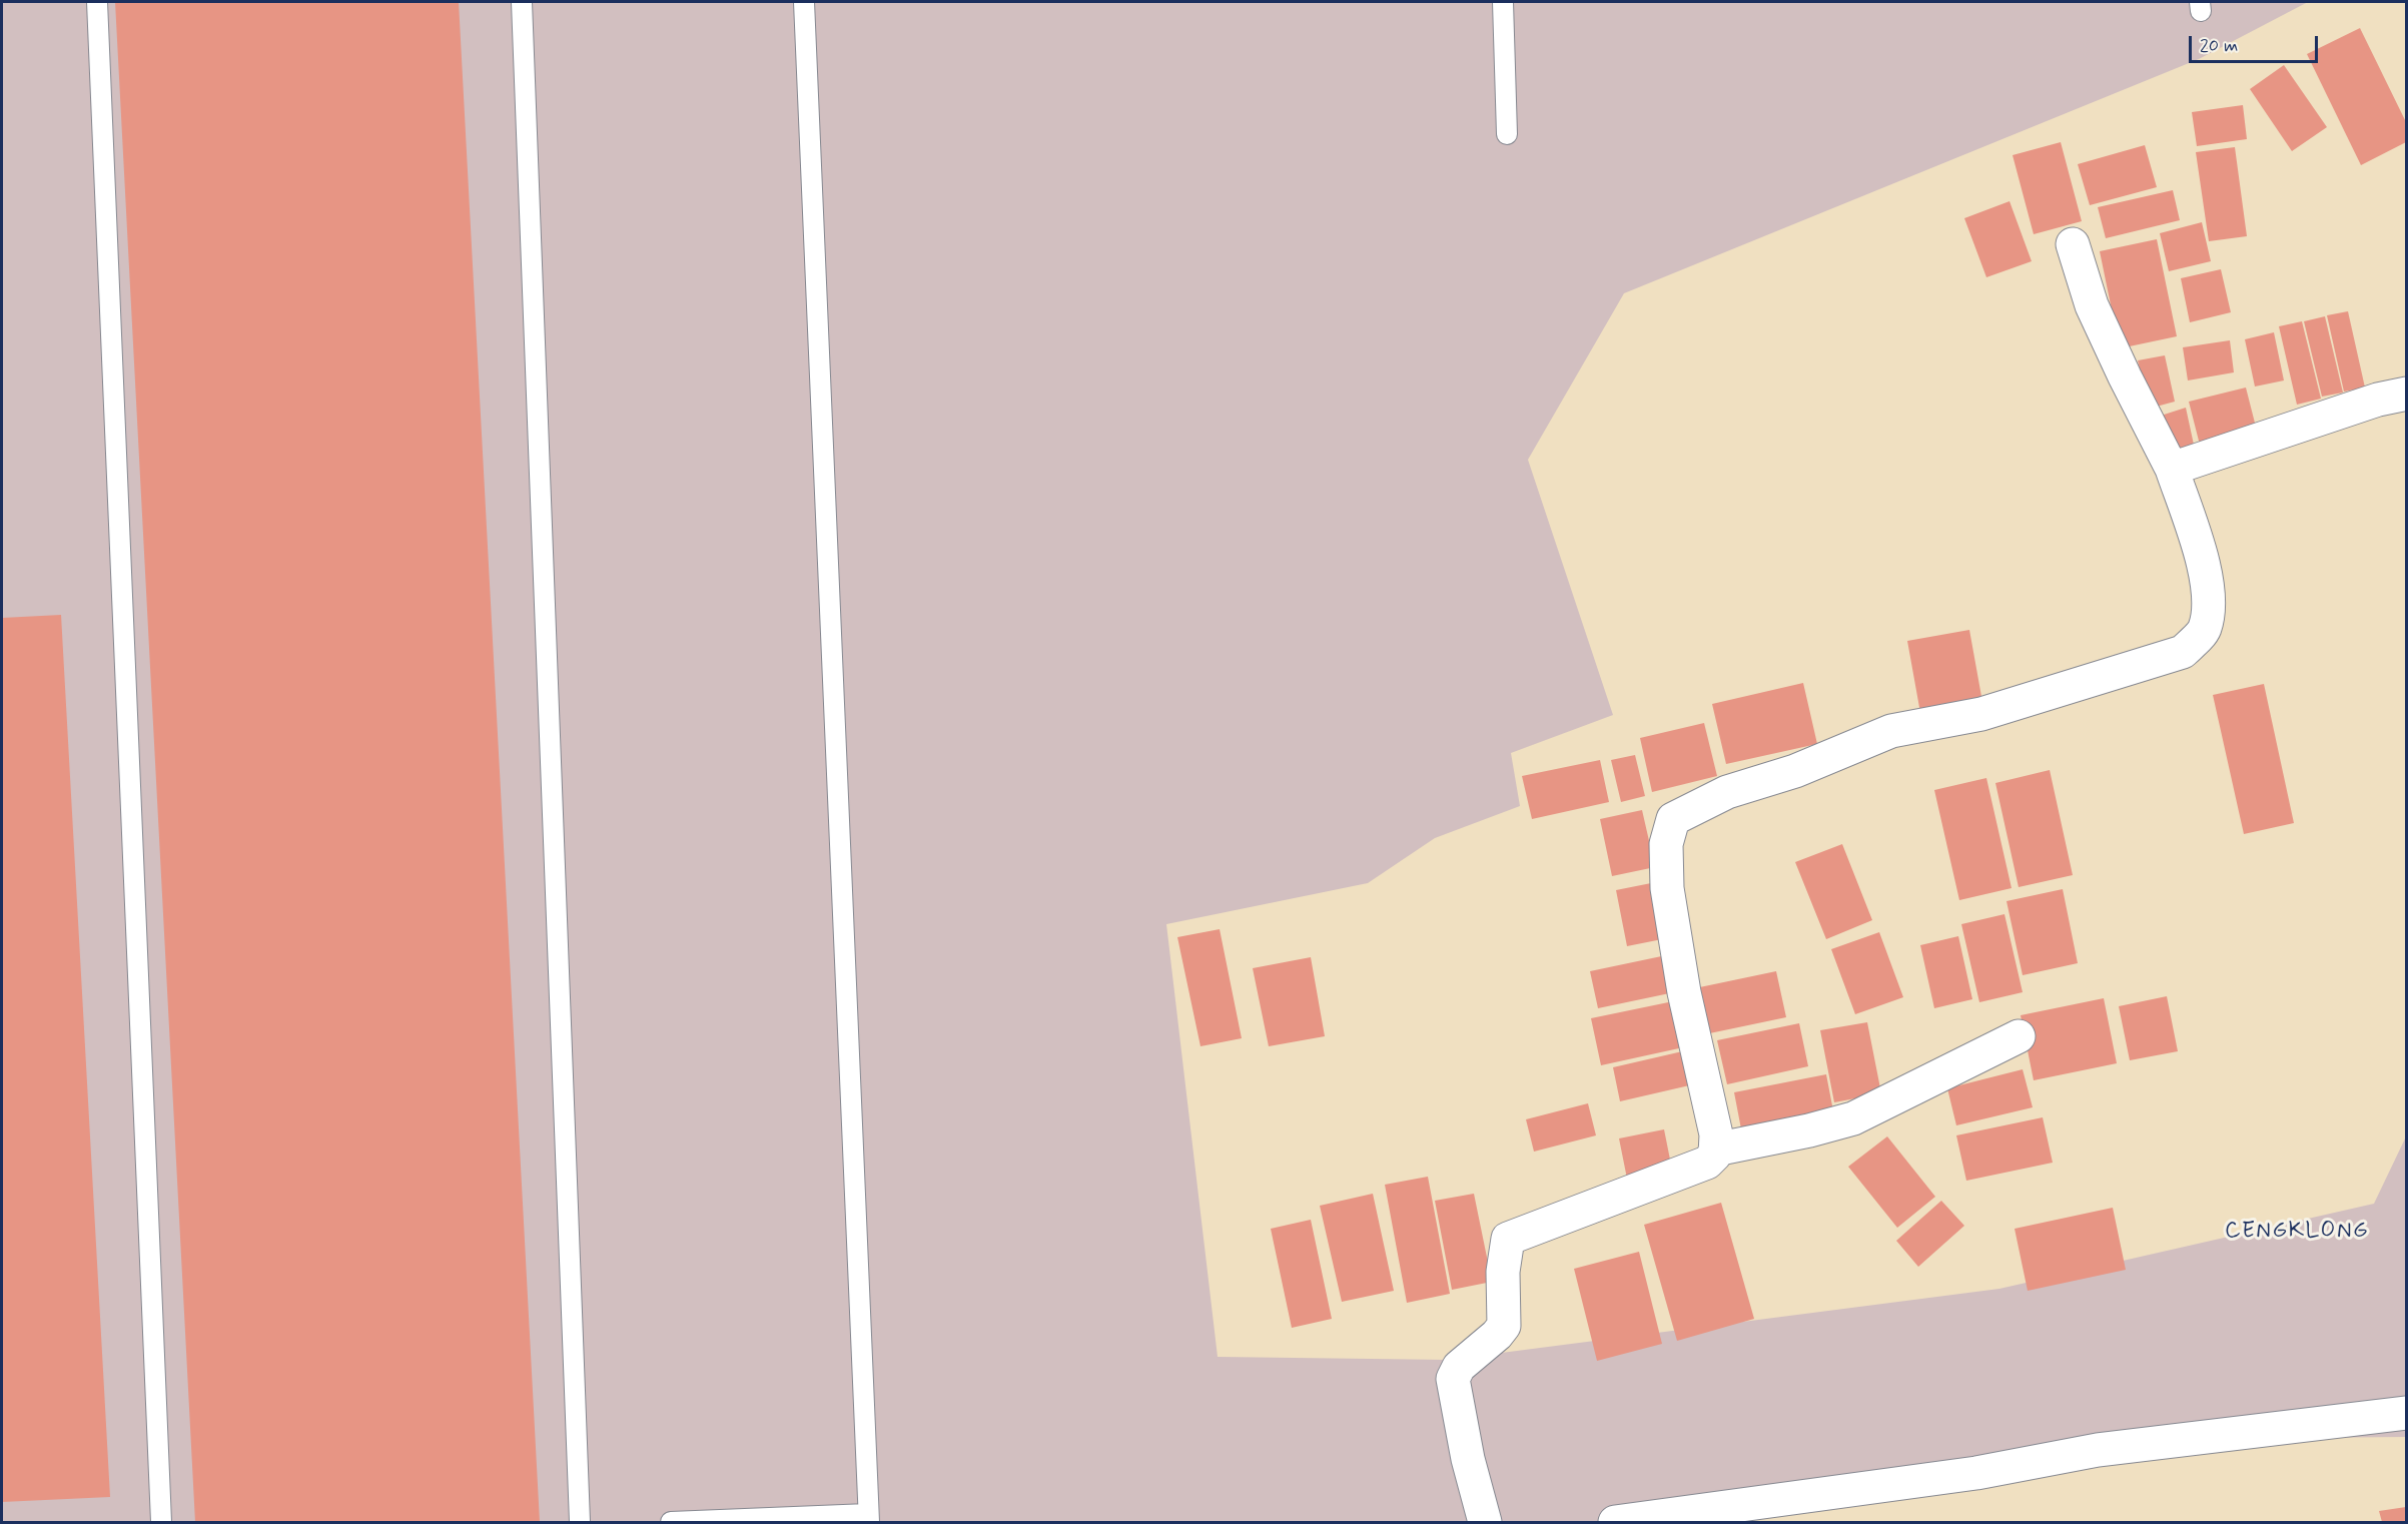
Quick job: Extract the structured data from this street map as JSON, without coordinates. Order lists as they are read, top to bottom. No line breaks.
{"districts":["CENGKLONG"],"scale_bar":"20 m"}
